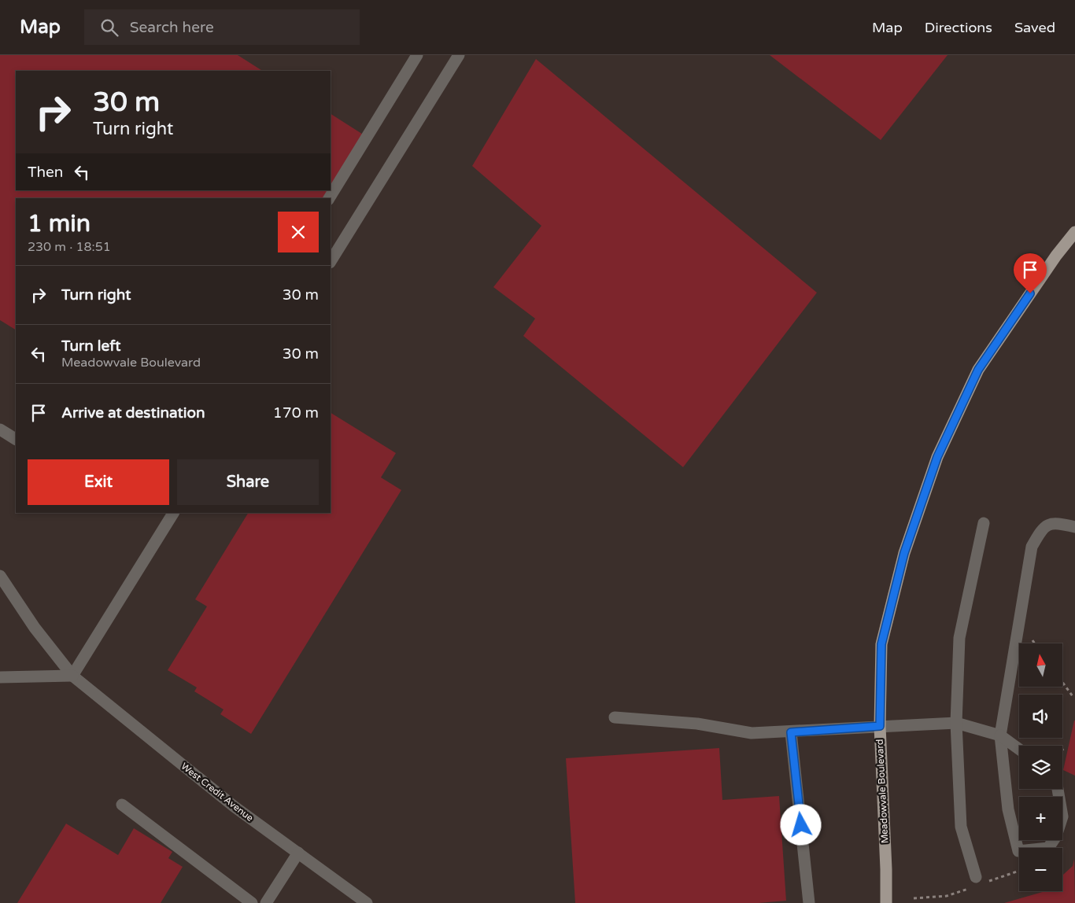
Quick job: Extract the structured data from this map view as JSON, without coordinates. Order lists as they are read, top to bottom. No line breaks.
{"streets":{"main road":["Meadowvale Boulevard"],"street":["West Credit Avenue"]},"north":"top","page":{"header":"Map","search":"Search here","nav":["Map","Directions","Saved"],"turn":["30 m","Turn right"],"then":"Then","heading":["1 min","230 m · 18:51"],"list":[{"name":"Turn right","value":"30 m"},{"name":"Turn left","note":"Meadowvale Boulevard","value":"30 m"},{"name":"Arrive at destination","value":"170 m"}],"buttons":["Exit","Share"],"map_buttons":["+","−"]}}
